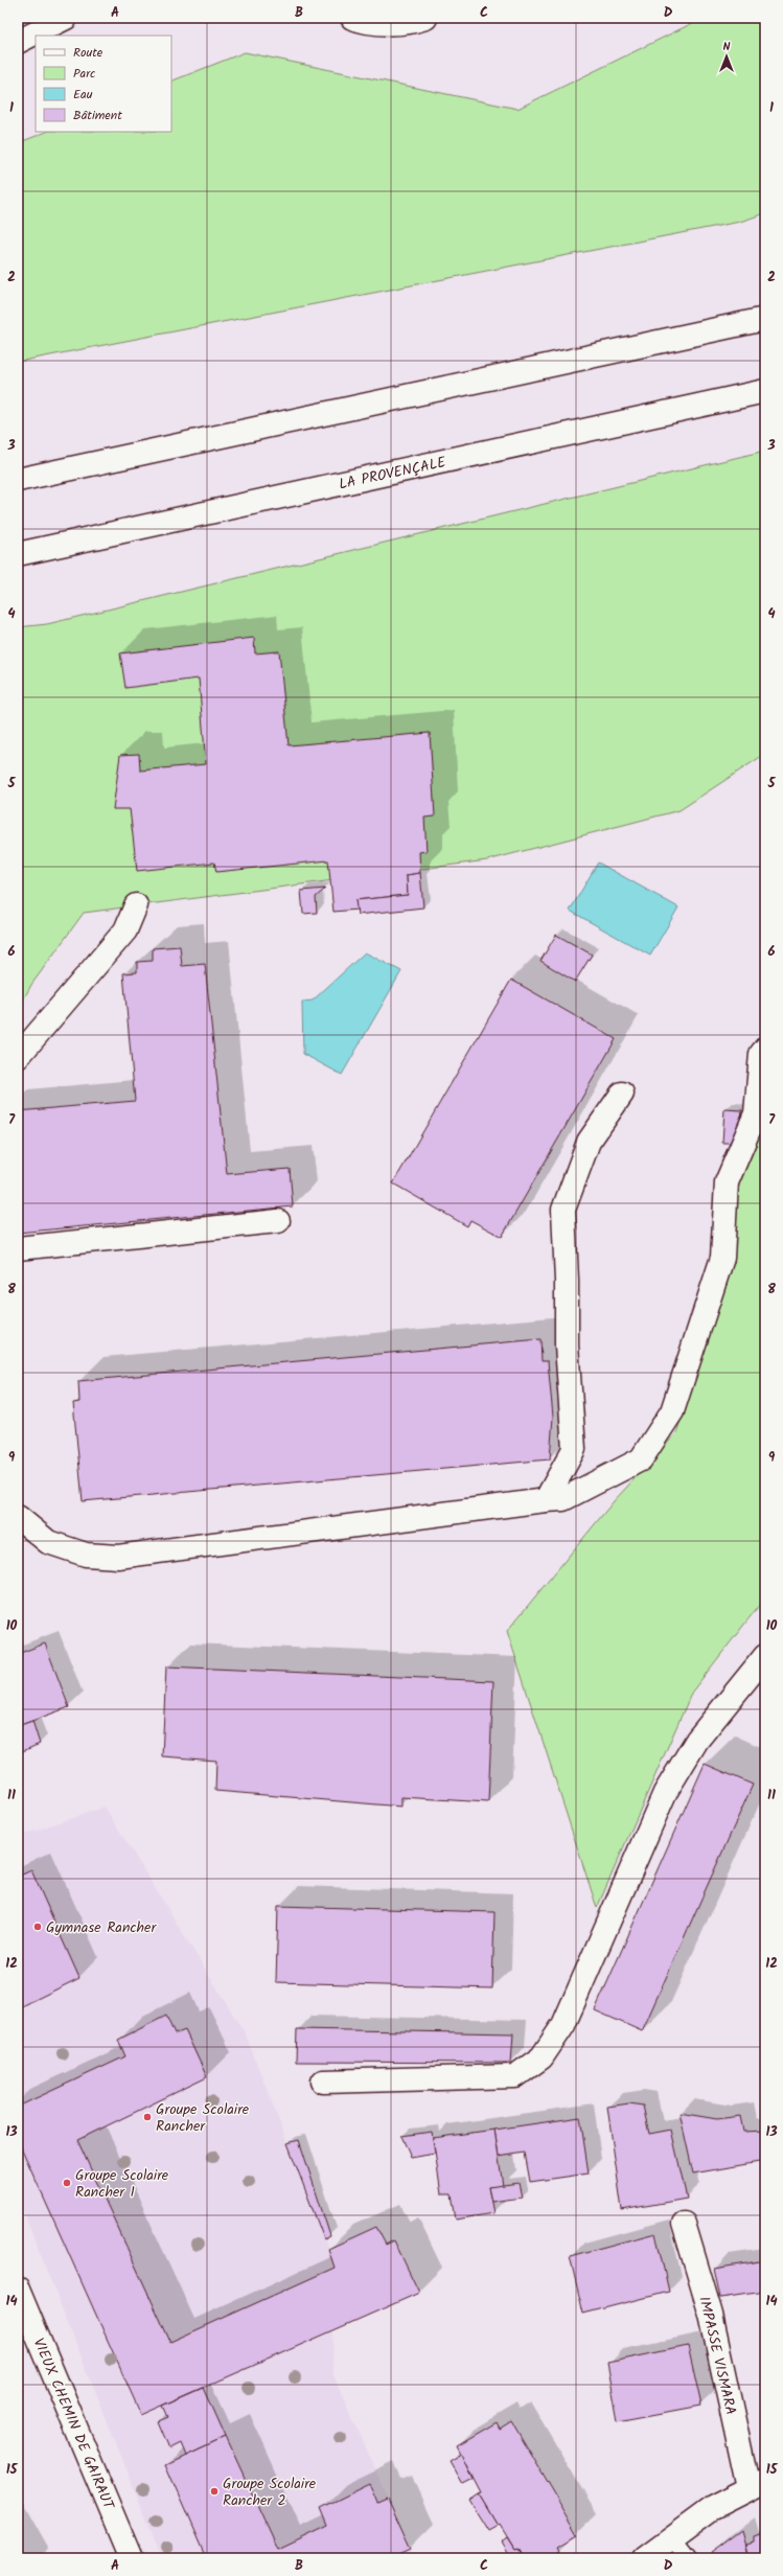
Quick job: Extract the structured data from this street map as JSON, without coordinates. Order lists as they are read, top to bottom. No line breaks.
{"streets":{"main road":["LA PROVENÇALE","IMPASSE VISMARA","VIEUX CHEMIN DE GAIRAUT"]},"places":["Gymnase Rancher","Groupe Scolaire Rancher","Groupe Scolaire Rancher 1","Groupe Scolaire Rancher 2"],"legend":["Route","Parc","Eau","Bâtiment"],"north":"top","grid":{"columns":["A","B","C","D"],"rows":["1","2","3","4","5","6","7","8","9","10","11","12","13","14","15"]}}
